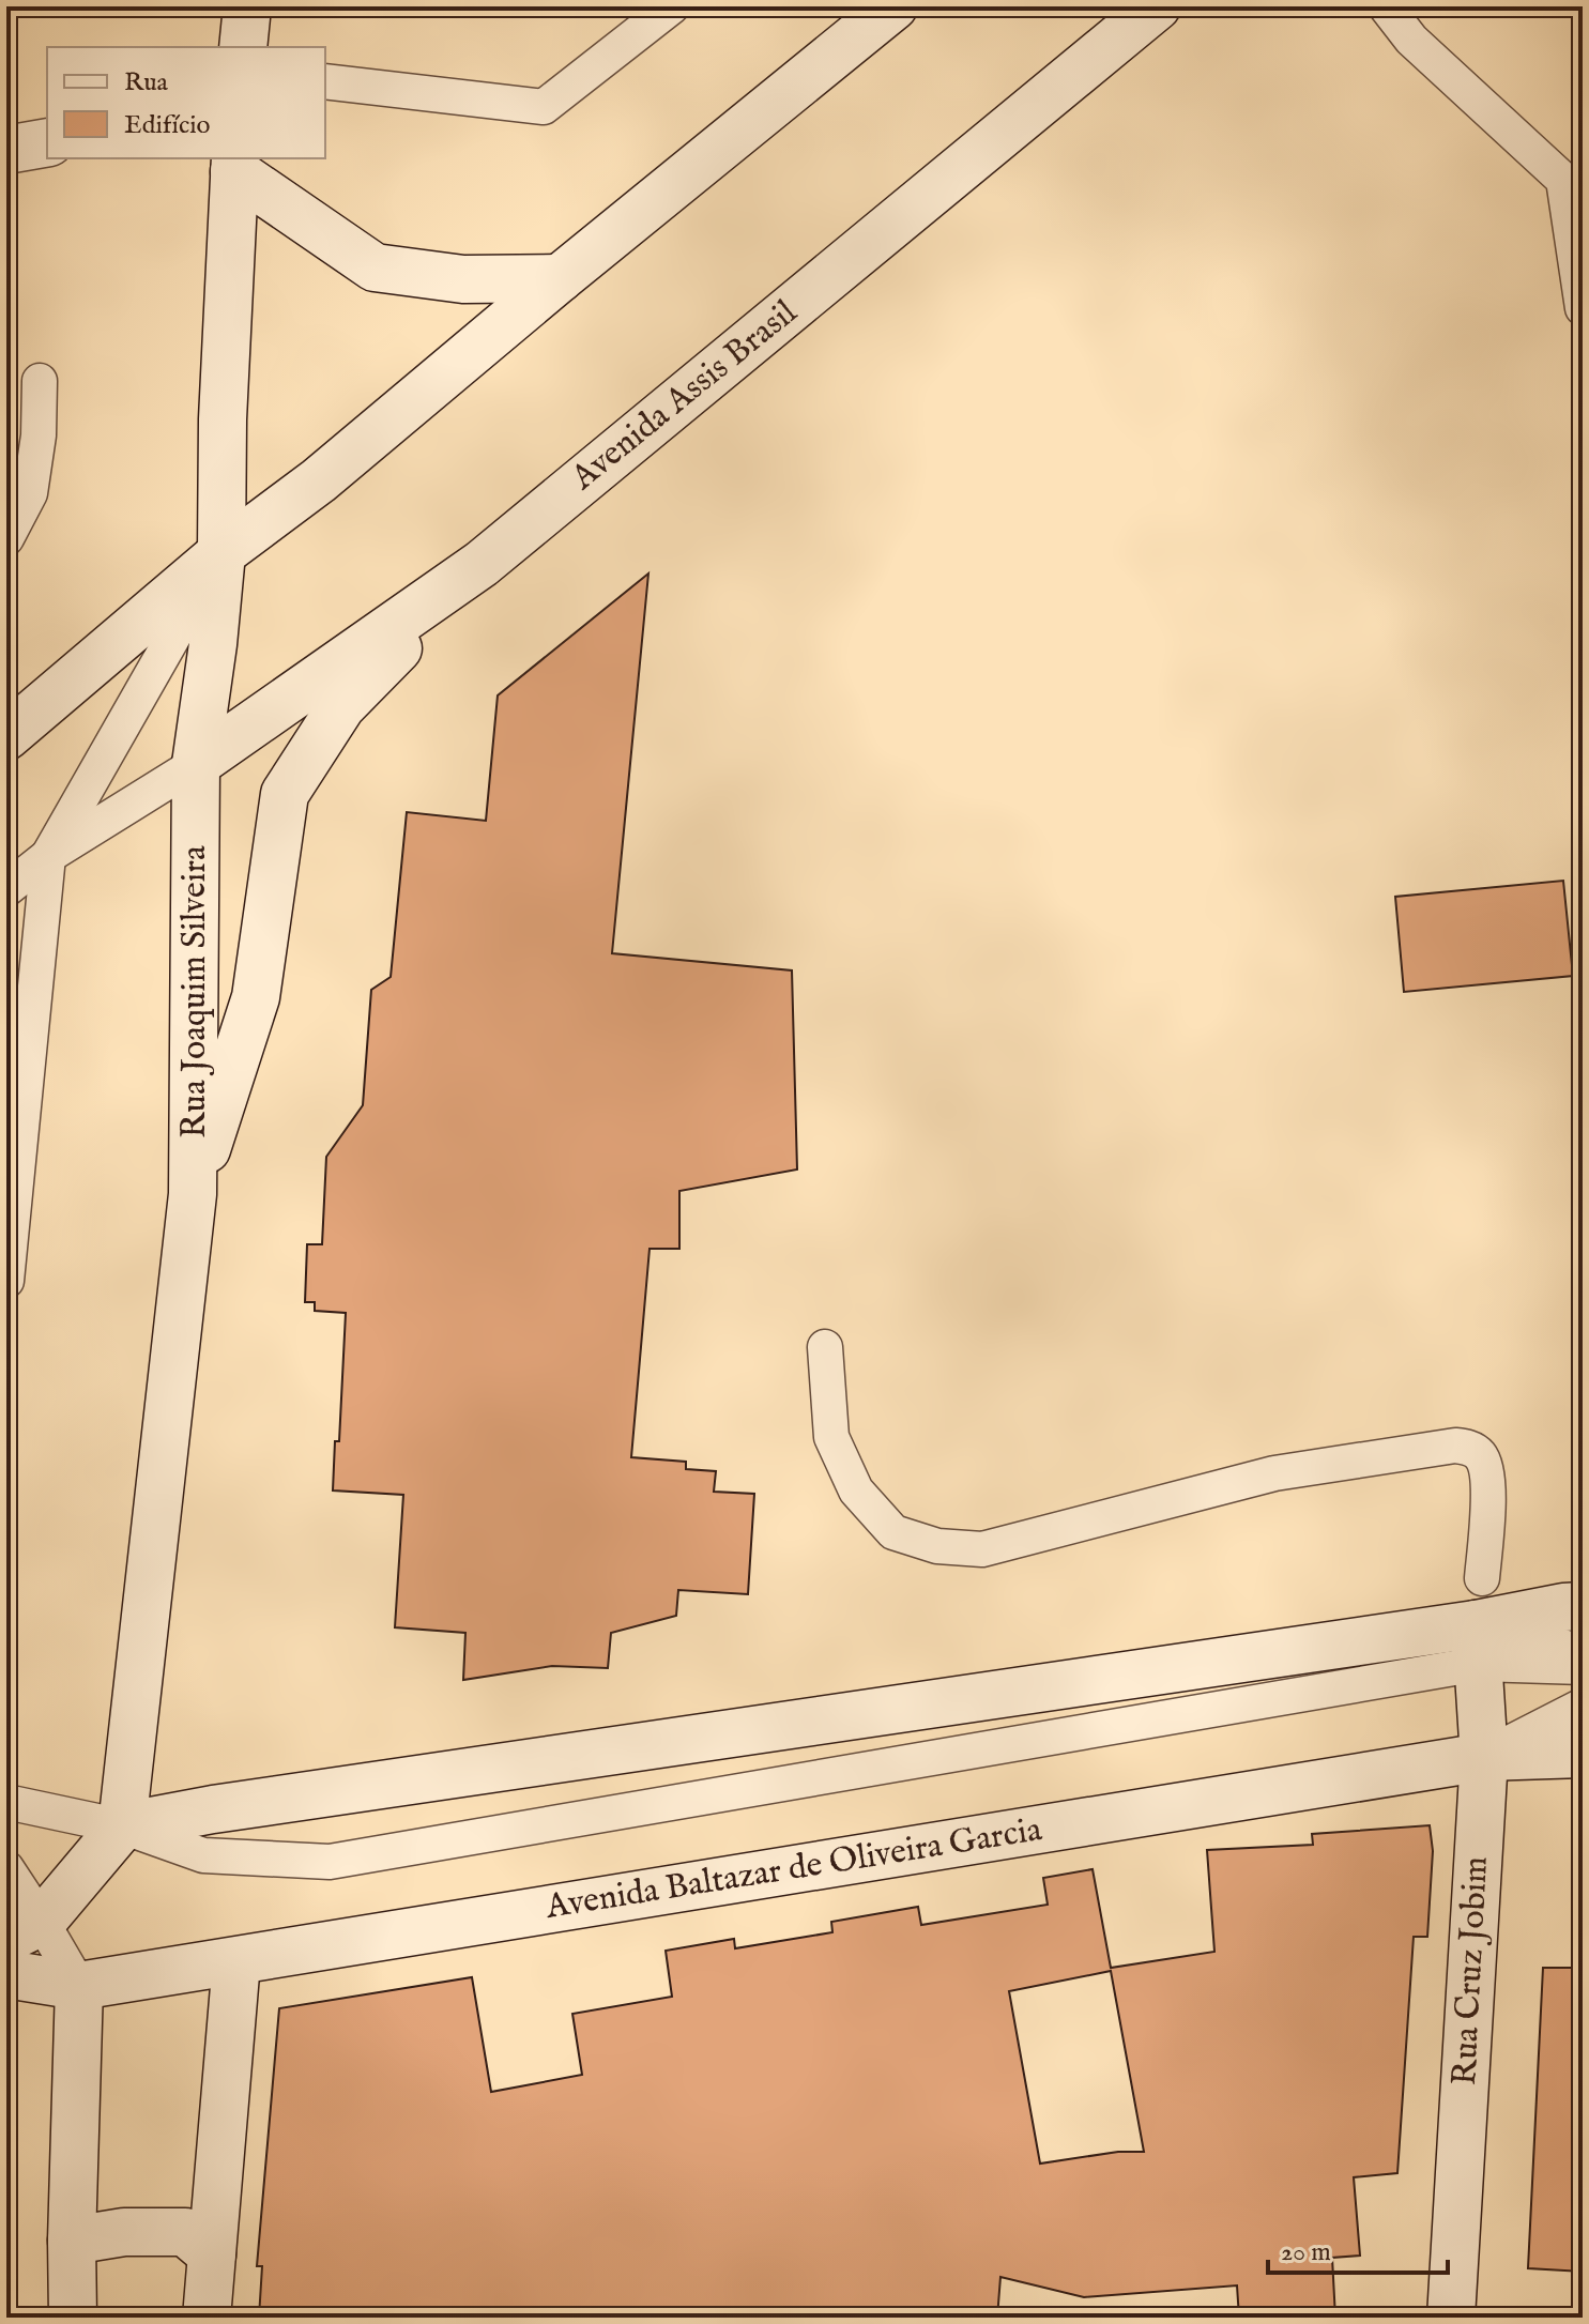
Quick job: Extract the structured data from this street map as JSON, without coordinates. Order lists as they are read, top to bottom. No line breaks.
{"streets":{"main road":["Avenida Assis Brasil","Rua Joaquim Silveira","Avenida Baltazar de Oliveira Garcia","Rua Cruz Jobim"]},"crossings":[["Avenida Assis Brasil","Rua Joaquim Silveira"],["Avenida Baltazar de Oliveira Garcia","Rua Cruz Jobim"]],"legend":["Rua","Edifício"],"scale_bar":"20 m"}
